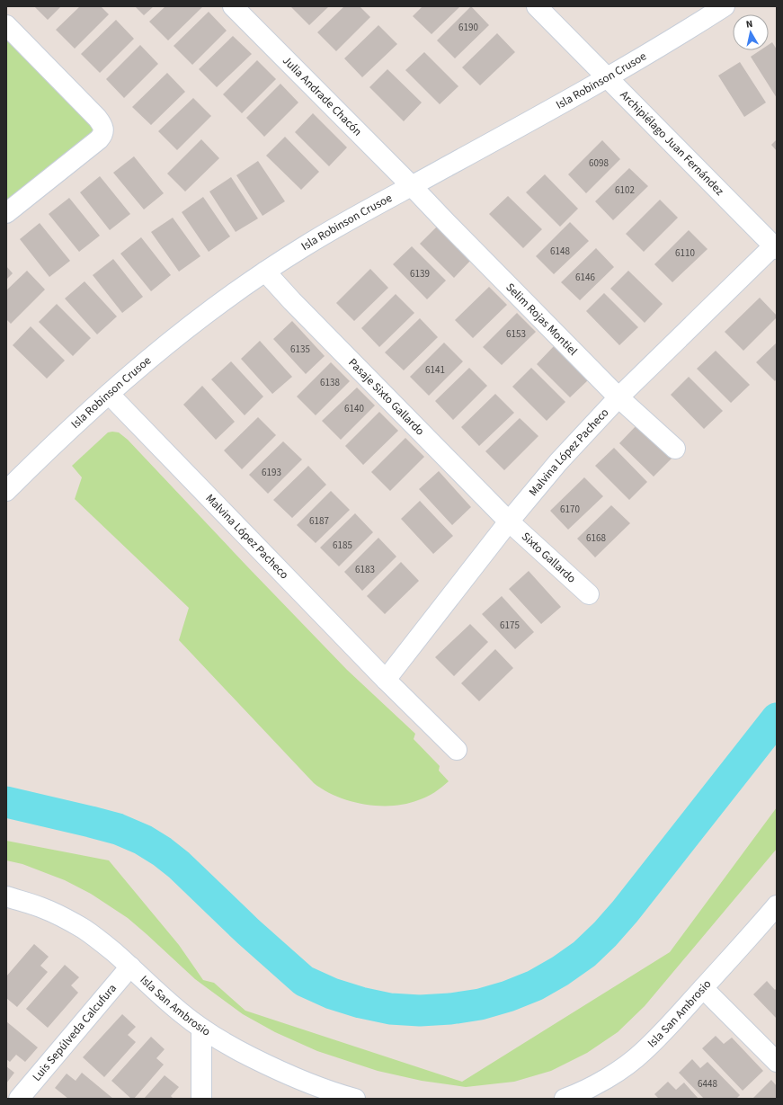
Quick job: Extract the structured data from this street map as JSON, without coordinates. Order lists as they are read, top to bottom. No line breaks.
{"streets":{"street":["Isla Robinson Crusoe","Julia Andrade Chacón","Archipiélago Juan Fernández","Selim Rojas Montiel","Pasaje Sixto Gallardo","Malvina López Pacheco","Sixto Gallardo","Isla San Ambrosio","Luis Sepúlveda Calcufura"]},"crossings":[["Isla Robinson Crusoe","Julia Andrade Chacón"],["Isla Robinson Crusoe","Archipiélago Juan Fernández"],["Isla Robinson Crusoe","Selim Rojas Montiel"],["Isla Robinson Crusoe","Pasaje Sixto Gallardo"],["Isla Robinson Crusoe","Malvina López Pacheco"],["Julia Andrade Chacón","Selim Rojas Montiel"],["Archipiélago Juan Fernández","Malvina López Pacheco"],["Selim Rojas Montiel","Malvina López Pacheco"],["Pasaje Sixto Gallardo","Malvina López Pacheco"],["Pasaje Sixto Gallardo","Sixto Gallardo"],["Malvina López Pacheco","Sixto Gallardo"],["Isla San Ambrosio","Luis Sepúlveda Calcufura"]],"house_numbers":["6190","6098","6102","6148","6110","6139","6146","6153","6135","6141","6138","6140","6193","6170","6187","6168","6185","6183","6175","6448"],"north":"top"}
